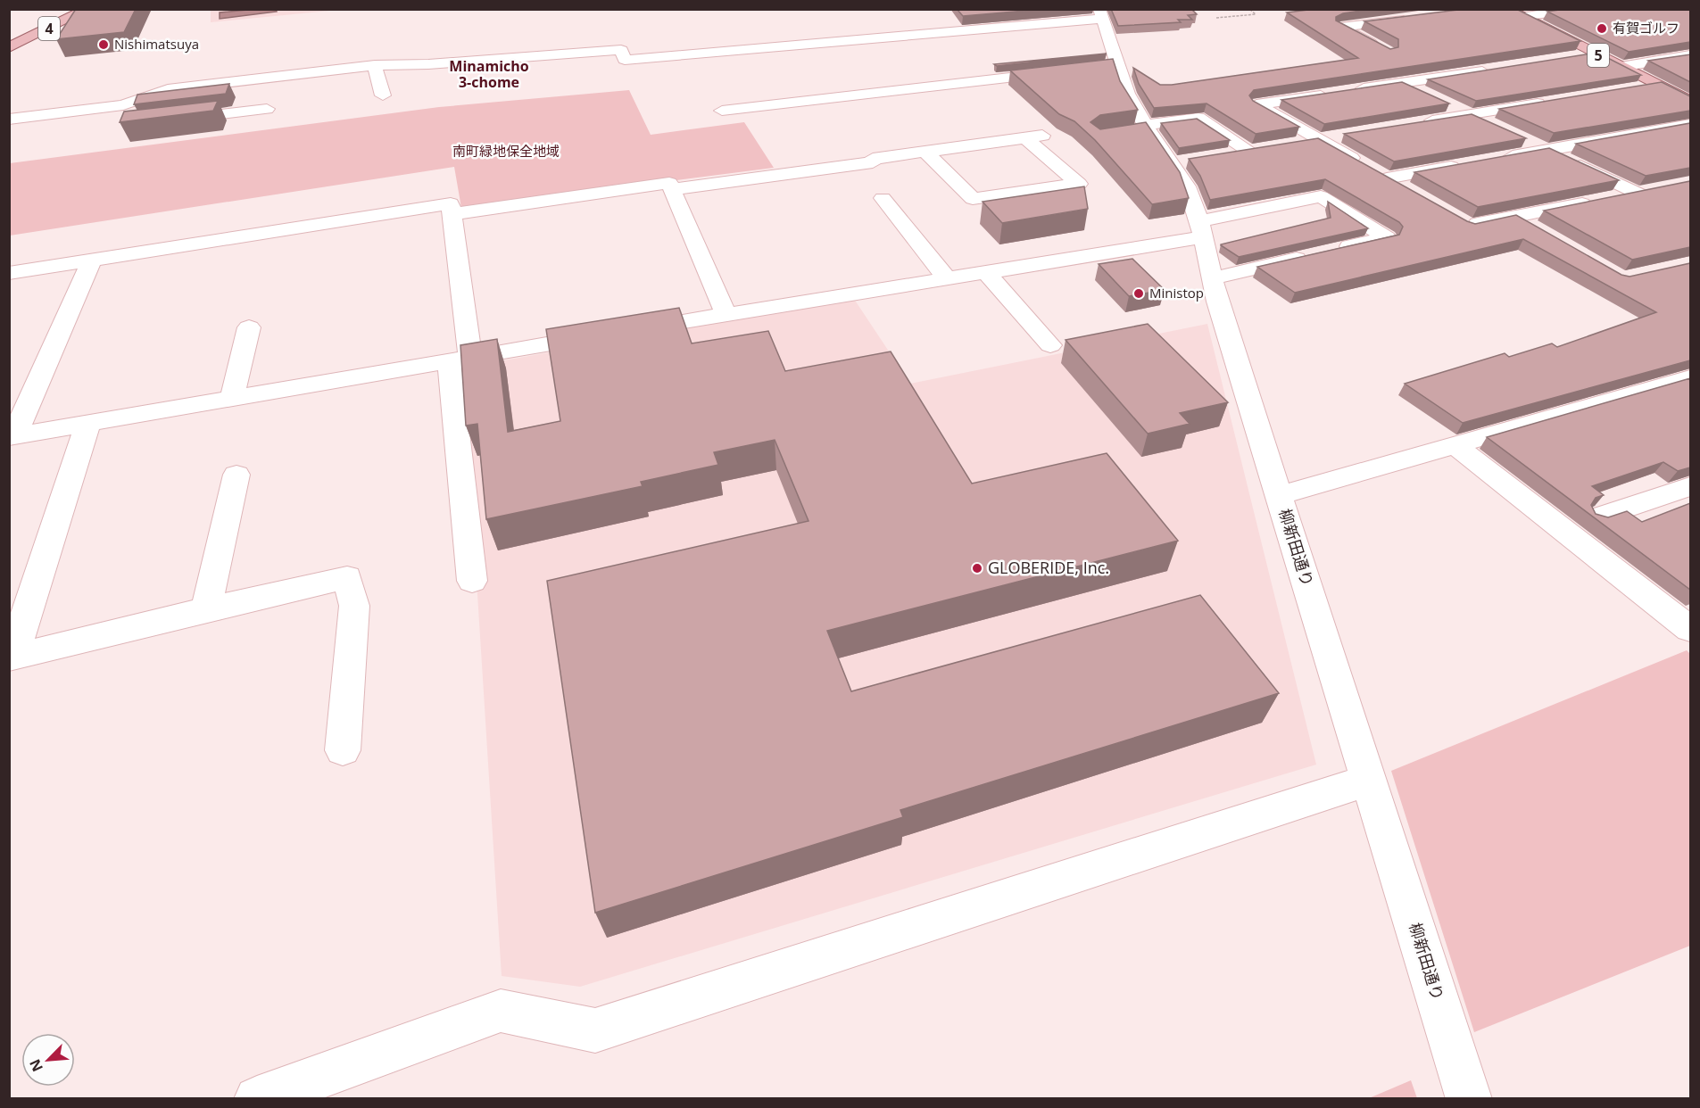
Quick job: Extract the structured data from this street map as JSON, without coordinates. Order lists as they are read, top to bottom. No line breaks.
{"streets":{"main road":["4","5"],"street":["柳新田通り"]},"districts":["Minamicho 3-chome"],"parks":["南町緑地保全地域"],"places":["有賀ゴルフ","Nishimatsuya","Ministop","GLOBERIDE, Inc."],"north":"bottom left"}
